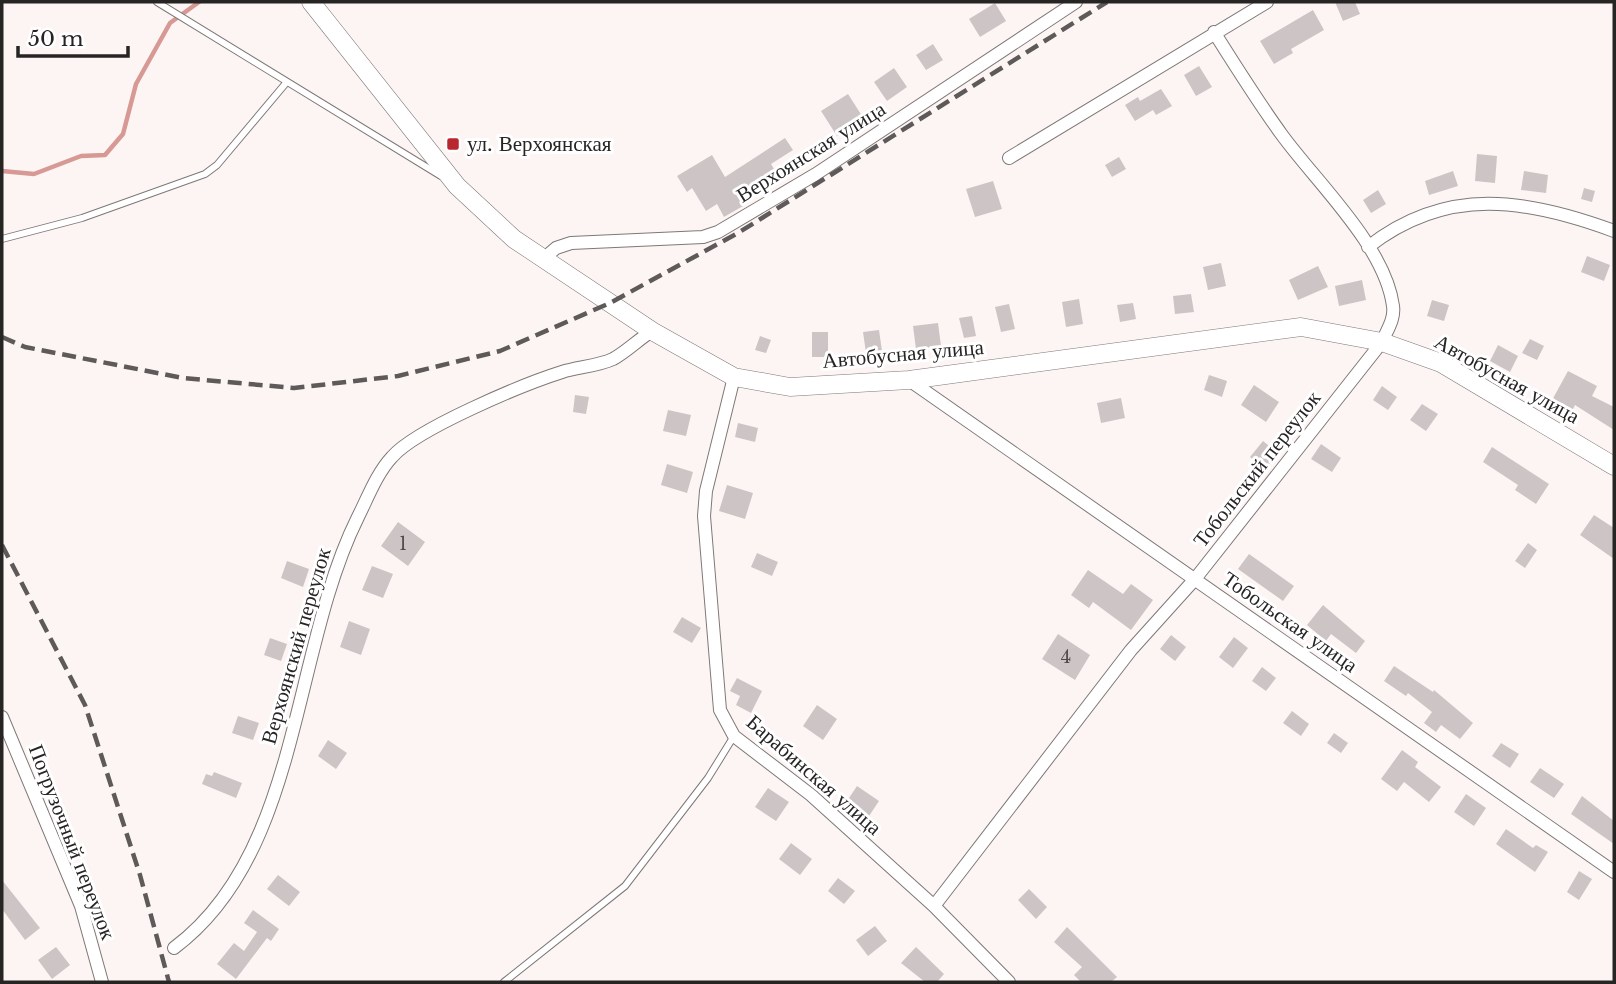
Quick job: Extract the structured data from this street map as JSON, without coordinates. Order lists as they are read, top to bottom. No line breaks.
{"streets":{"street":["Верхоянская улица","Автобусная улица","Тобольский переулок","Тобольская улица","Верхоянский переулок","Барабинская улица","Погрузочный переулок"]},"crossings":[["Верхоянская улица","Автобусная улица"],["Автобусная улица","Тобольский переулок"],["Автобусная улица","Тобольская улица"],["Автобусная улица","Верхоянский переулок"],["Автобусная улица","Барабинская улица"],["Тобольский переулок","Тобольская улица"],["Тобольский переулок","Барабинская улица"]],"places":{"transit":["ул. Верхоянская"]},"house_numbers":["1","4"],"scale_bar":"50 m"}
